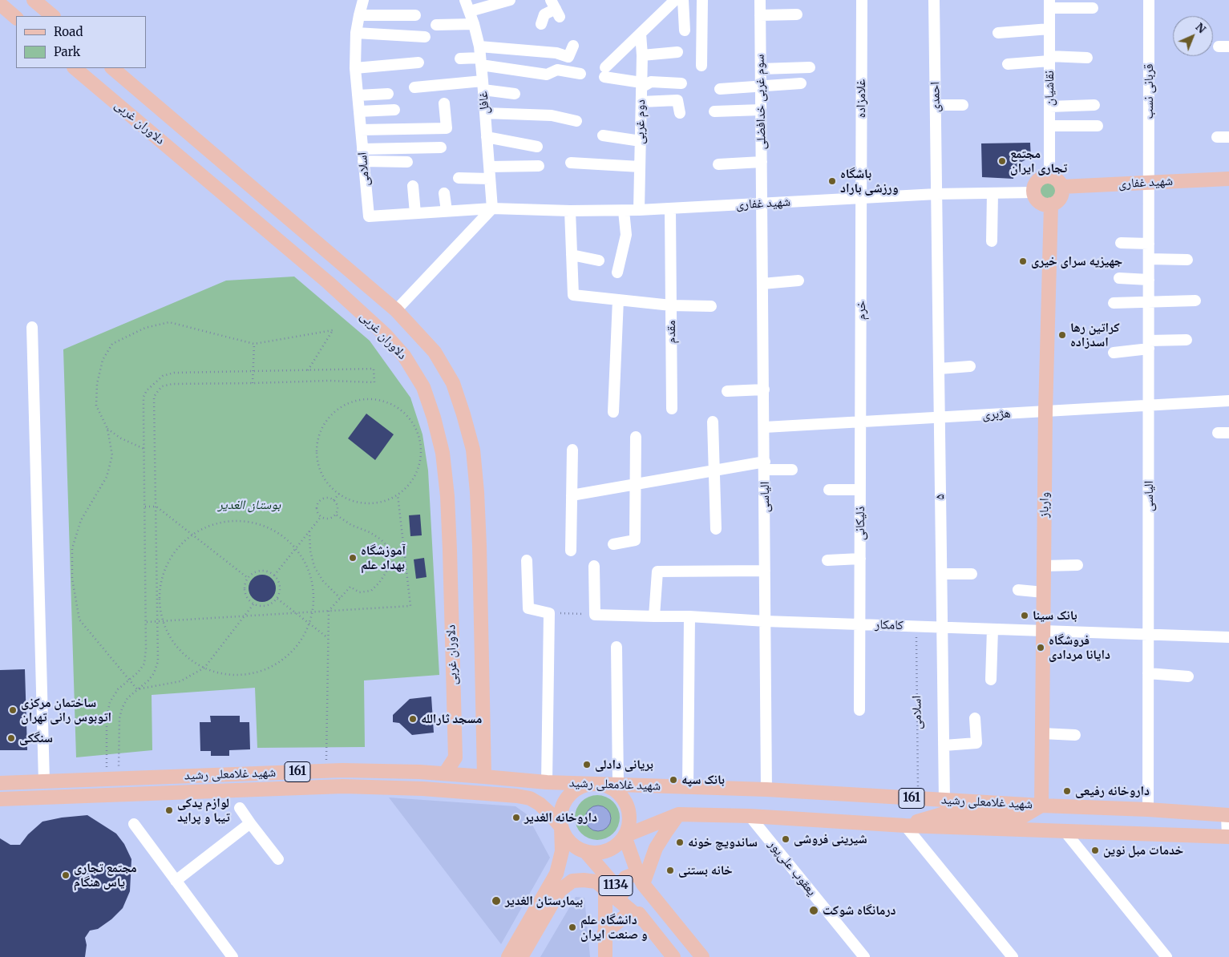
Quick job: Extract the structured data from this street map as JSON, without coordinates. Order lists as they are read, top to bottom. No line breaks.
{"streets":{"main road":["دلاوران غربی","شهید غفاری","وارباز","161","شهید غلامعلی رشید","1134"],"street":["نقاشیان","قربانی نسب","احمدی","غلامزاده","سوم غربی خدافضلی","غافل","دوم غربی","اسلامی","خرم","مقدم","هژبری","الیاسی","۵","ذلیکانی","کامکار","یعقوب علی‌پور"]},"crossings":[["نقاشیان","شهید غفاری"],["نقاشیان","وارباز"],["قربانی نسب","شهید غفاری"],["قربانی نسب","الیاسی"],["احمدی","شهید غفاری"],["احمدی","۵"],["غلامزاده","شهید غفاری"],["غلامزاده","خرم"],["سوم غربی خدافضلی","شهید غفاری"],["سوم غربی خدافضلی","الیاسی"],["غافل","اسلامی"],["غافل","شهید غفاری"],["دوم غربی","شهید غفاری"],["دلاوران غربی","شهید غلامعلی رشید"],["اسلامی","شهید غفاری"],["اسلامی","کامکار"],["اسلامی","شهید غلامعلی رشید"],["شهید غفاری","خرم"],["شهید غفاری","الیاسی"],["شهید غفاری","۵"],["شهید غفاری","وارباز"],["خرم","هژبری"],["خرم","ذلیکانی"],["هژبری","الیاسی"],["هژبری","۵"],["هژبری","وارباز"],["هژبری","ذلیکانی"],["الیاسی","کامکار"],["الیاسی","شهید غلامعلی رشید"],["۵","کامکار"],["۵","شهید غلامعلی رشید"],["وارباز","کامکار"],["وارباز","شهید غلامعلی رشید"],["ذلیکانی","کامکار"],["شهید غلامعلی رشید","یعقوب علی‌پور"],["شهید غلامعلی رشید","1134"]],"parks":["بوستان الغدیر"],"places":["مجتمع تجاری ایران","باشگاه ورزشی باراد","جهیزیه سرای خیری","کراتین رها اسدزاده","آموزشگاه بهداد علم","بانک سینا","فروشگاه دایانا مردادی","ساختمان مرکزی اتوبوس رانی تهران","مسجد ثارالله","سنگکی","بریانی دادلی","بانک سپه","داروخانه رفیعی","لوازم یدکی تیبا و پراید","داروخانه الغدیر","شیرینی فروشی","ساندویچ خونه","خدمات مبل نوین","خانه بستنی","مجتمع تجاری یاس هنگام","بیمارستان الغدیر","درمانگاه شوکت","دانشگاه علم و صنعت ایران"],"legend":["Road","Park"],"north":"top right"}
